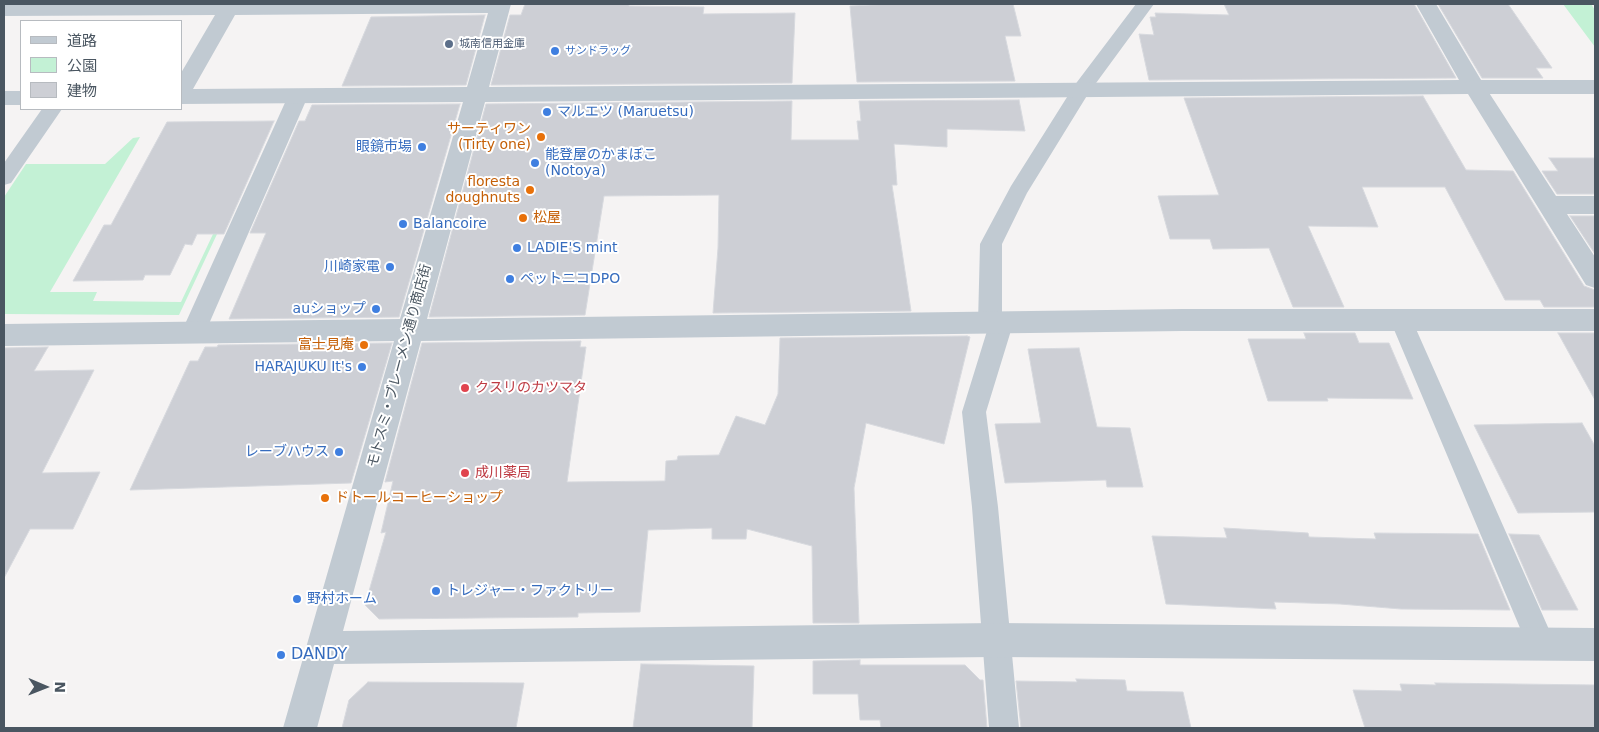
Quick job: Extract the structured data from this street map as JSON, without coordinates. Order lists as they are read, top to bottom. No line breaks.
{"streets":{"street":["モトスミ・ブレーメン通り商店街"]},"places":["城南信用金庫","サンドラッグ","マルエツ (Maruetsu)","サーティワン (Tirty one)","眼鏡市場","能登屋のかまぼこ (Notoya)","floresta doughnuts","松屋","Balancoire","LADIE'S mint","川崎家電","ペットニコDPO","auショップ","富士見庵","HARAJUKU It's","クスリのカツマタ","レーブハウス","成川薬局","ドトールコーヒーショップ","トレジャー・ファクトリー","野村ホーム","DANDY"],"legend":["道路","公園","建物"],"north":"right"}
